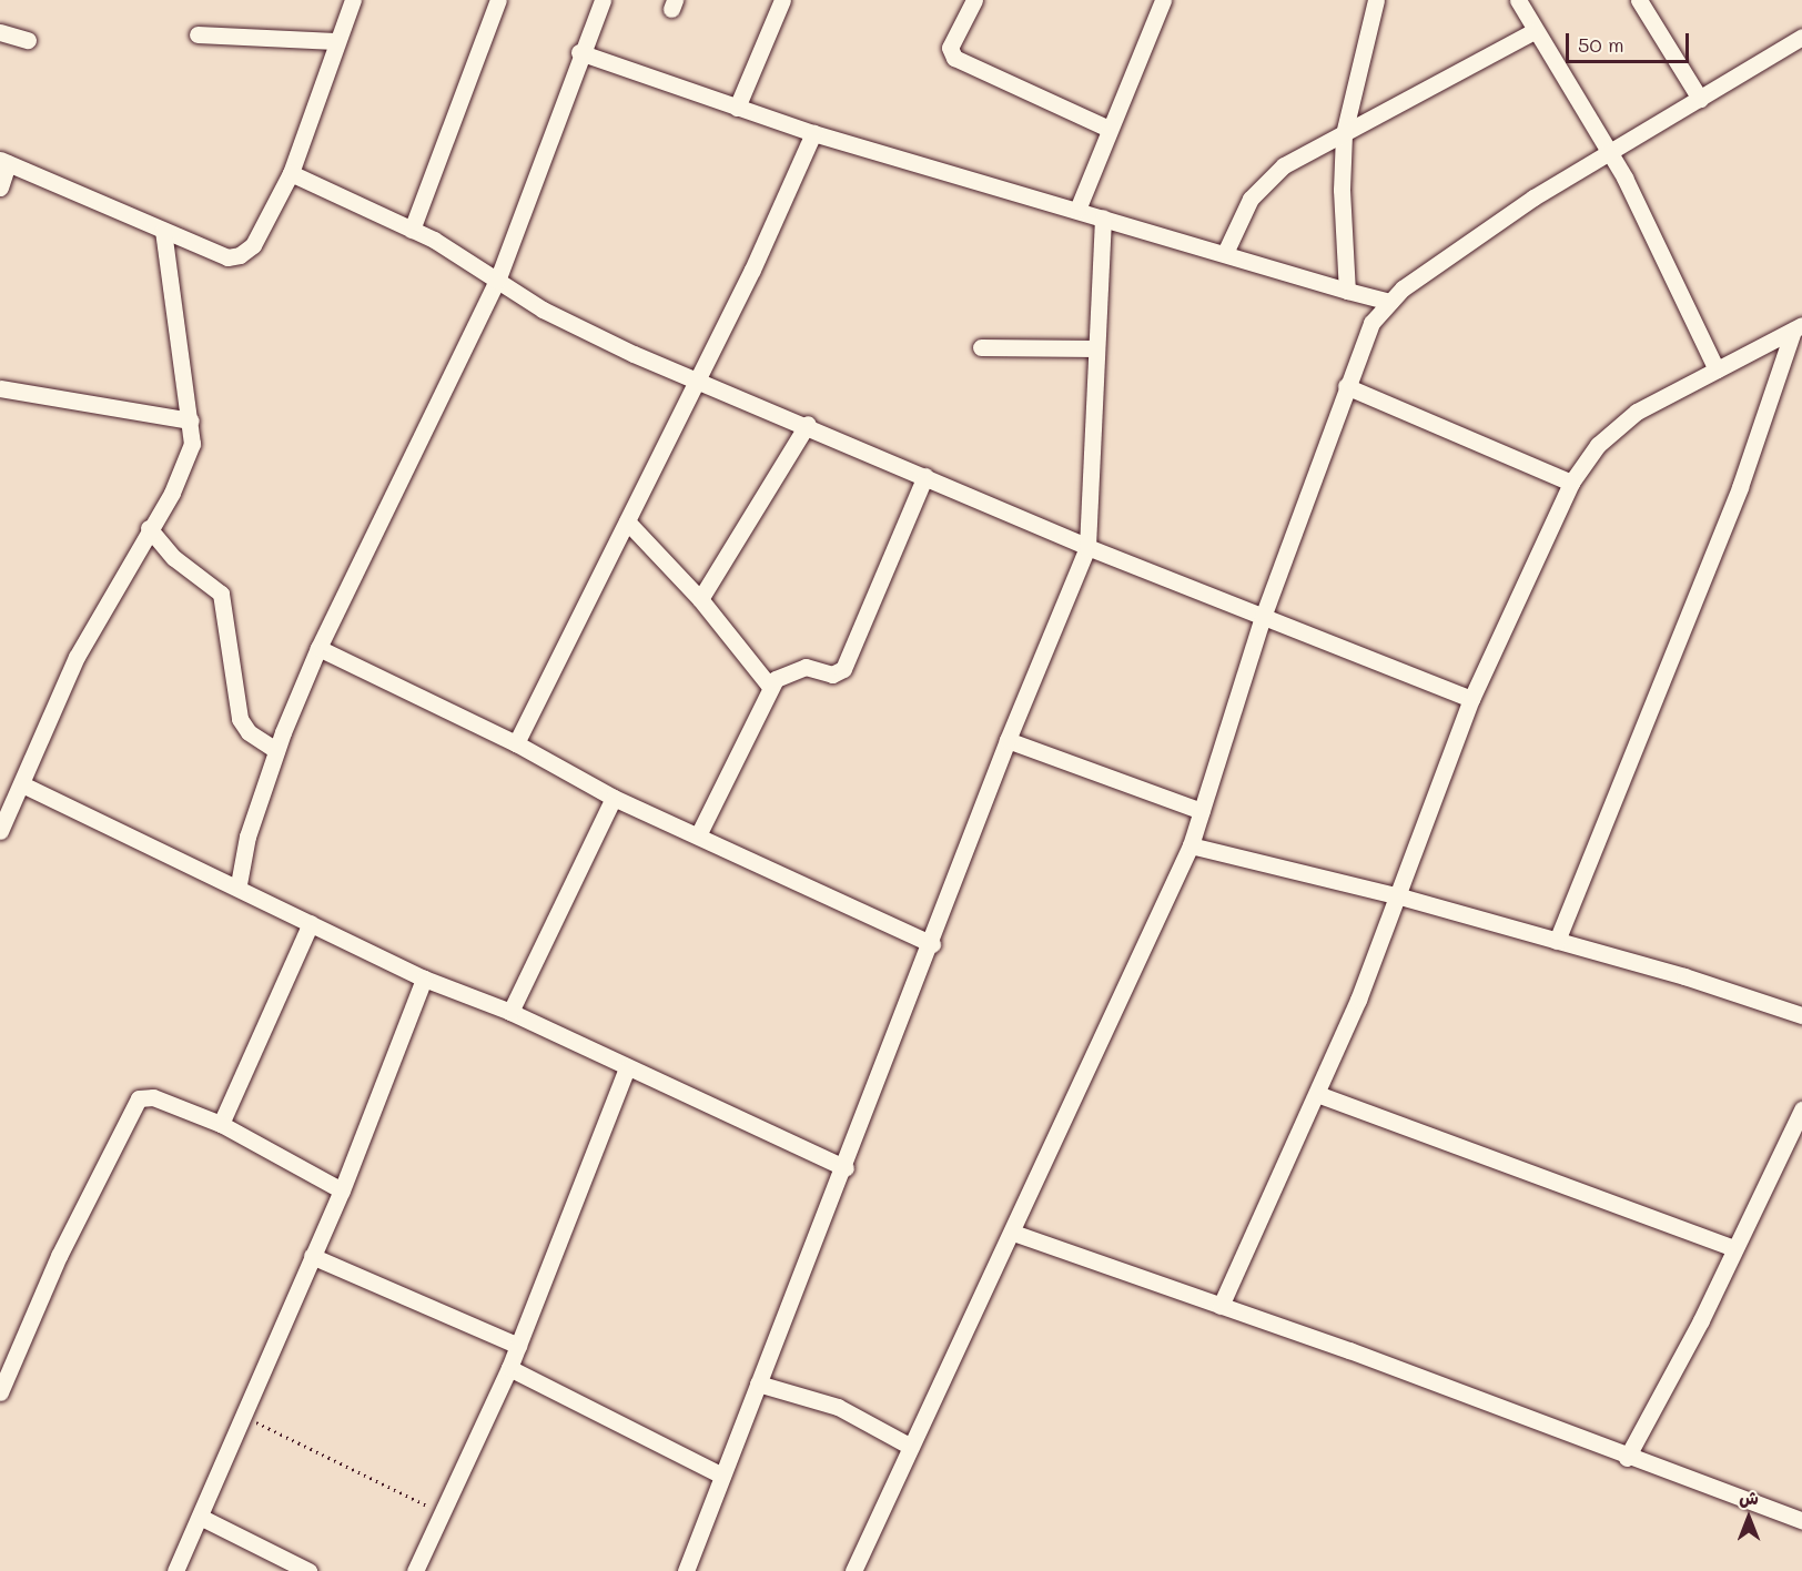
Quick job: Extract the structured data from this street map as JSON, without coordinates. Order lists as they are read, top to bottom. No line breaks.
{"scale_bar":"50 m","north":"top"}
